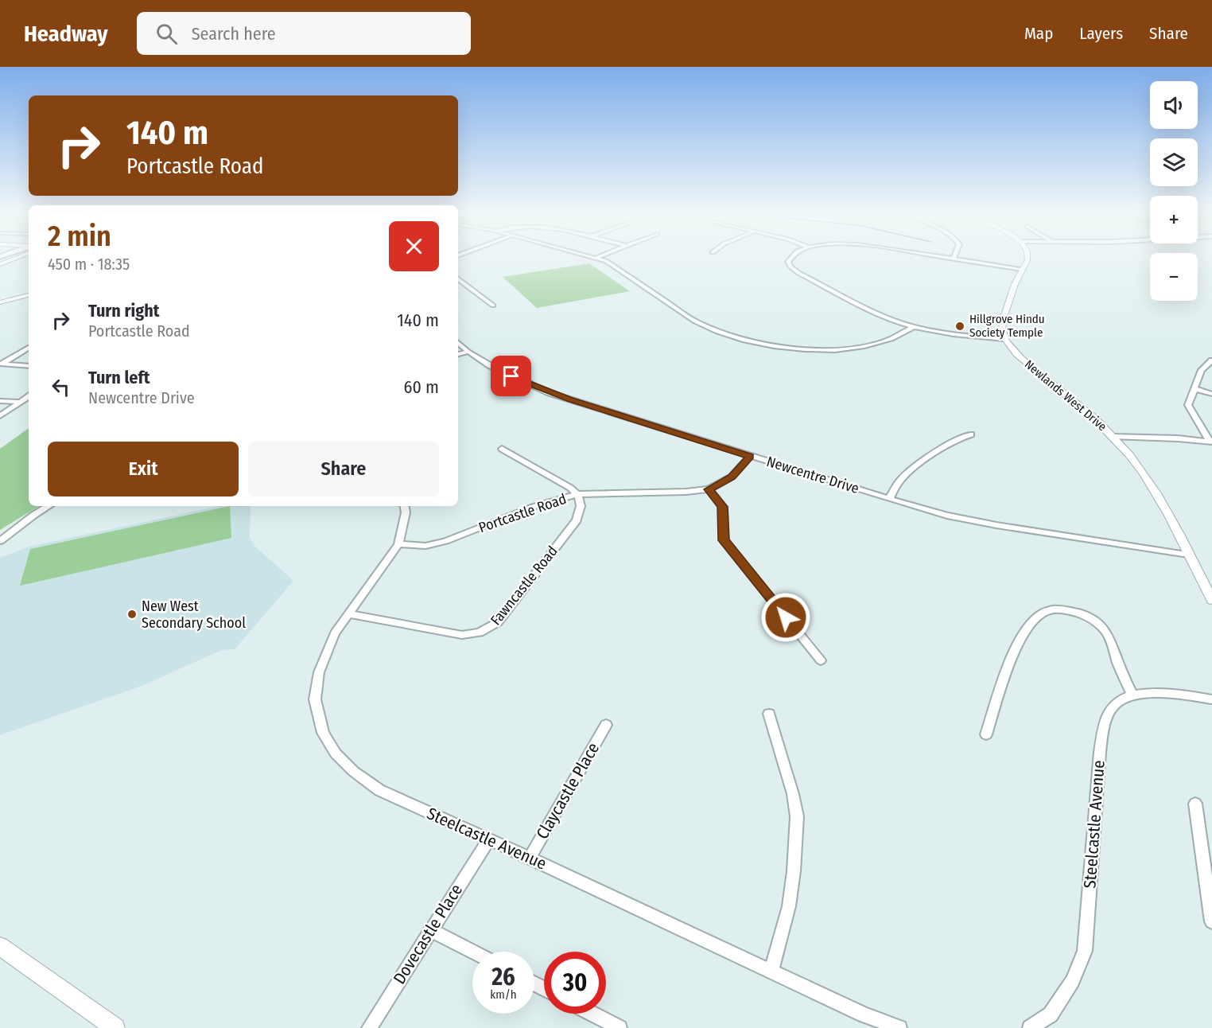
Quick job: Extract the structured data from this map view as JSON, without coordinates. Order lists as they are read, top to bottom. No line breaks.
{"streets":{"street":["Newlands West Drive","Newcentre Drive","Portcastle Road","Fawncastle Road","Claycastle Place","Steelcastle Avenue","Dovecastle Place"]},"crossings":[["Newlands West Drive","Newcentre Drive"],["Newcentre Drive","Portcastle Road"],["Portcastle Road","Fawncastle Road"],["Portcastle Road","Steelcastle Avenue"],["Fawncastle Road","Steelcastle Avenue"],["Claycastle Place","Steelcastle Avenue"],["Steelcastle Avenue","Dovecastle Place"]],"places":["Hillgrove Hindu Society Temple","New West Secondary School"],"page":{"header":"Headway","search":"Search here","nav":["Map","Layers","Share"],"map_buttons":["+","−"],"turn":["140 m","Portcastle Road"],"heading":["2 min","450 m · 18:35"],"list":[{"name":"Turn right","note":"Portcastle Road","value":"140 m"},{"name":"Turn left","note":"Newcentre Drive","value":"60 m"}],"buttons":["Exit","Share"],"speed":"26 km/h","limit":"30"}}
